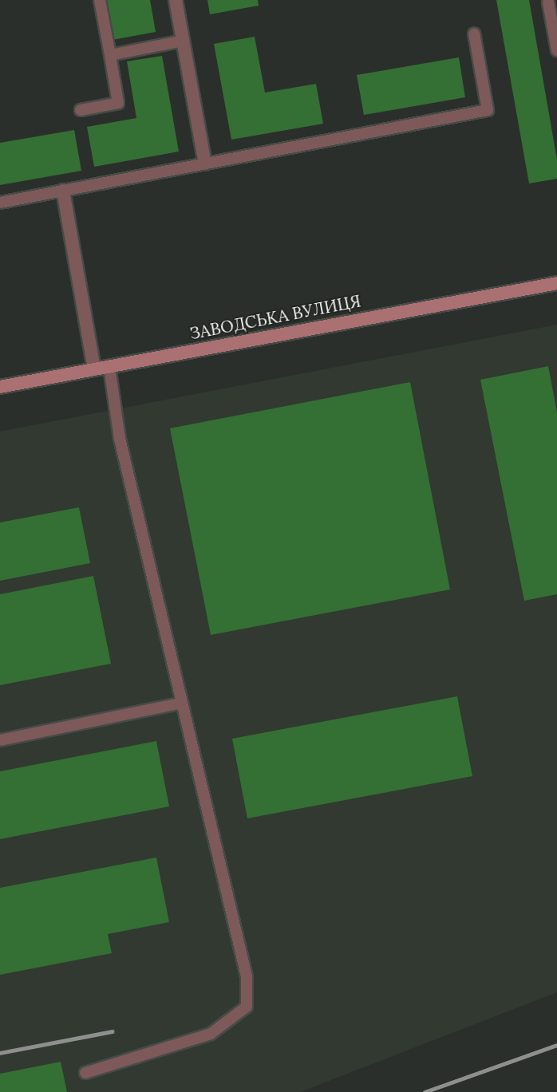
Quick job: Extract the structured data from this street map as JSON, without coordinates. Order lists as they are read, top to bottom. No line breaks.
{"streets":{"main road":["ЗАВОДСЬКА ВУЛИЦЯ"]}}
